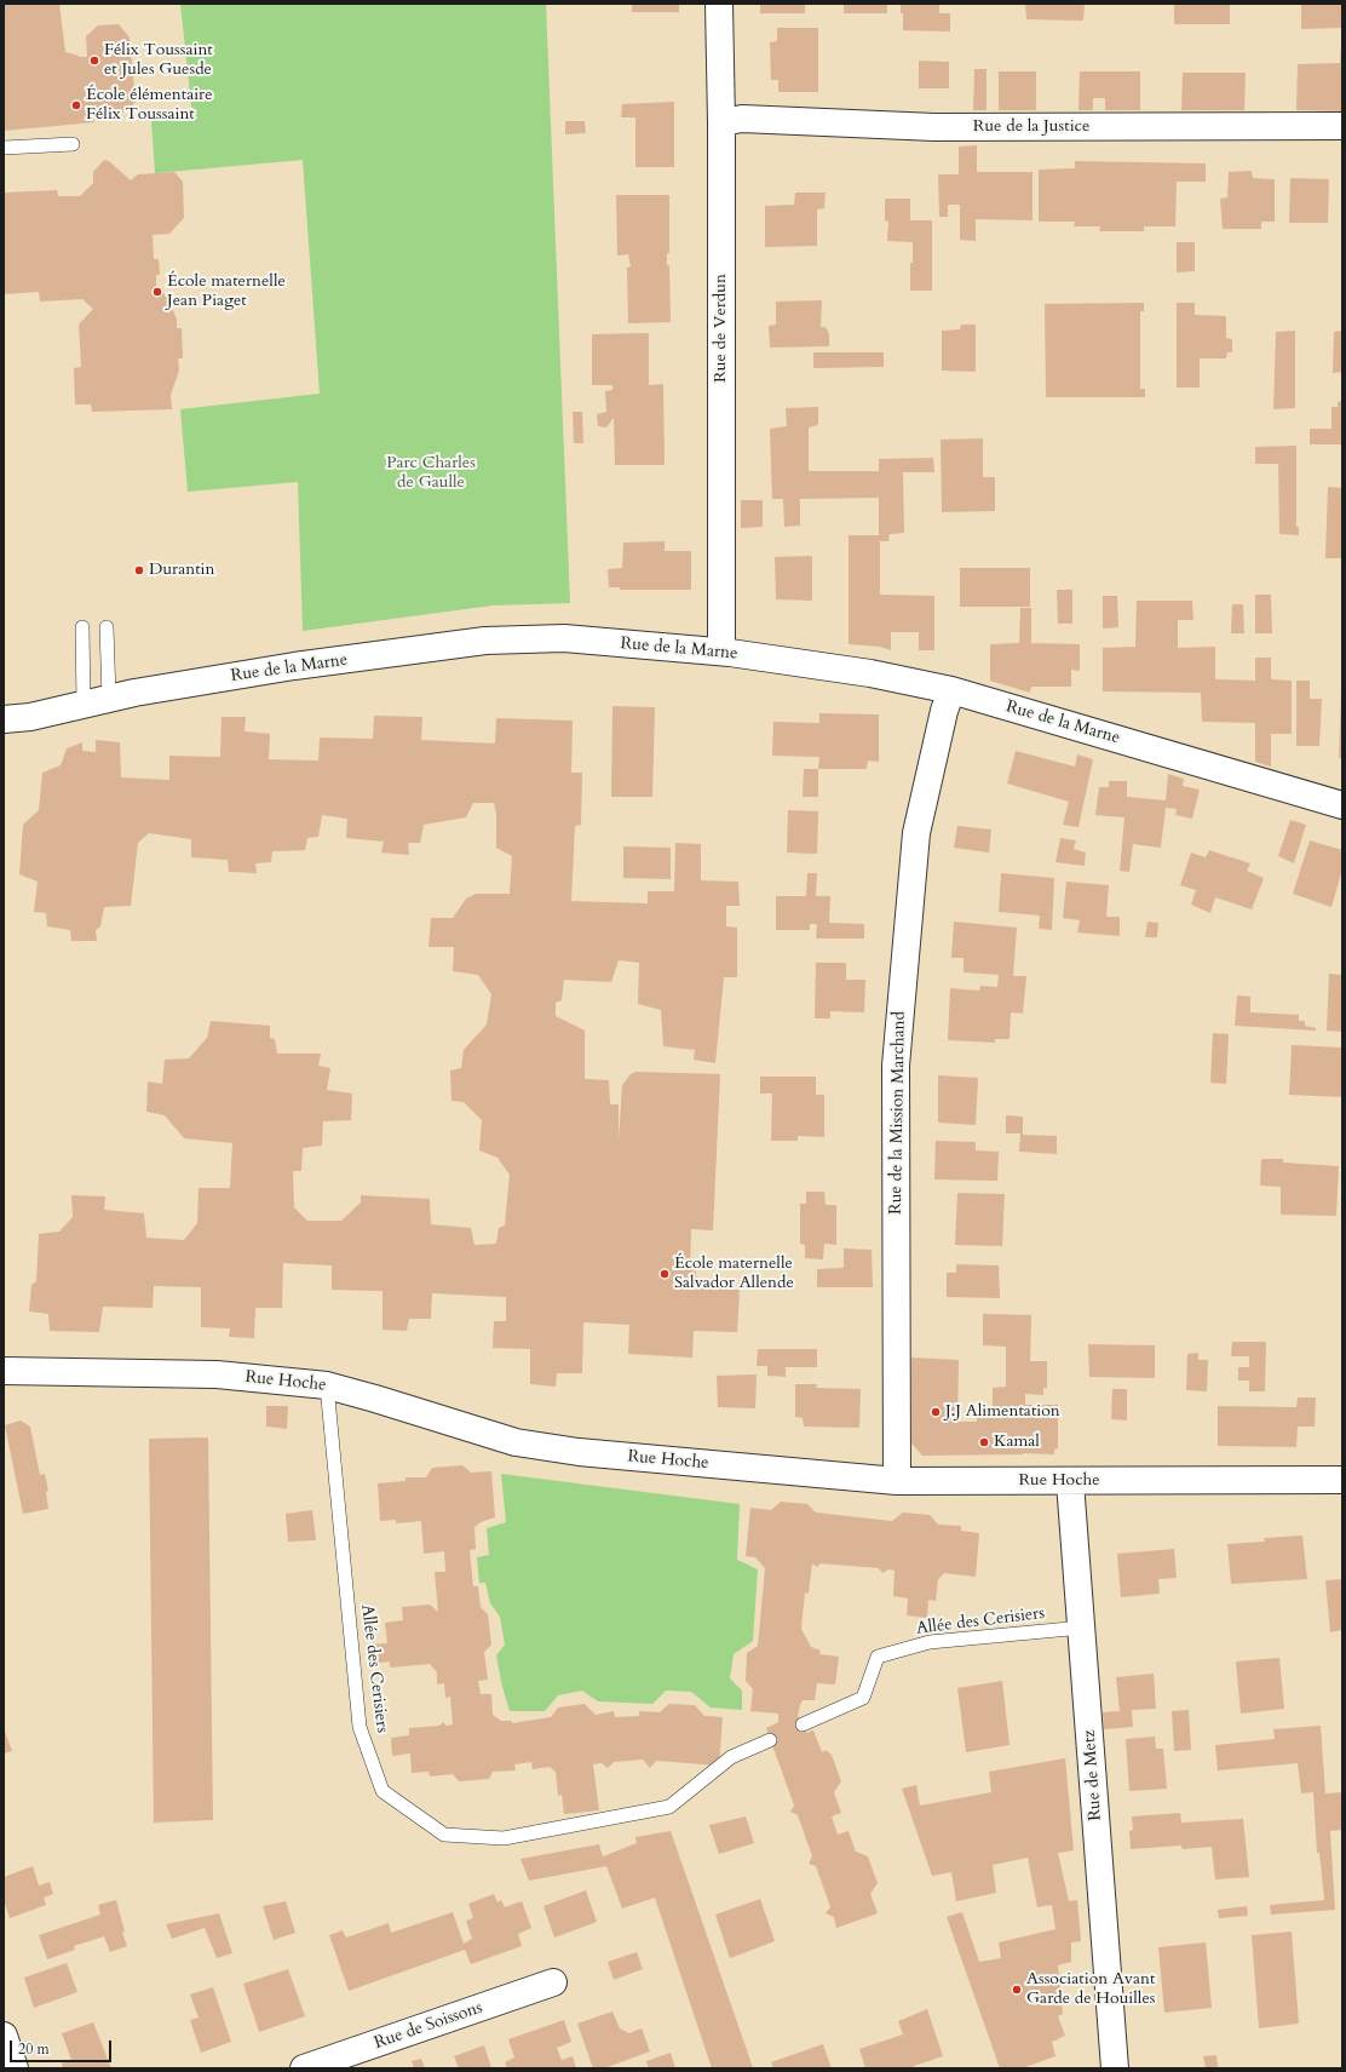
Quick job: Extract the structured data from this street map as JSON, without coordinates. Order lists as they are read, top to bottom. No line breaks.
{"streets":{"street":["Rue de la Justice","Rue de Verdun","Rue de la Marne","Rue de la Mission Marchand","Rue Hoche","Rue de Metz","Rue de Soissons"],"lane":["Allée des Cerisiers"]},"crossings":[["Rue de la Justice","Rue de Verdun"],["Rue de Verdun","Rue de la Marne"],["Rue de la Marne","Rue de la Mission Marchand"],["Rue de la Mission Marchand","Rue Hoche"],["Rue Hoche","Allée des Cerisiers"],["Rue Hoche","Rue de Metz"],["Allée des Cerisiers","Rue de Metz"]],"parks":["Parc Charles de Gaulle"],"places":["Félix Toussaint et Jules Guesde","École élémentaire Félix Toussaint","École maternelle Jean Piaget","Durantin","École maternelle Salvador Allende","J.J Alimentation","Kamal","Association Avant Garde de Houilles"],"scale_bar":"20 m"}
